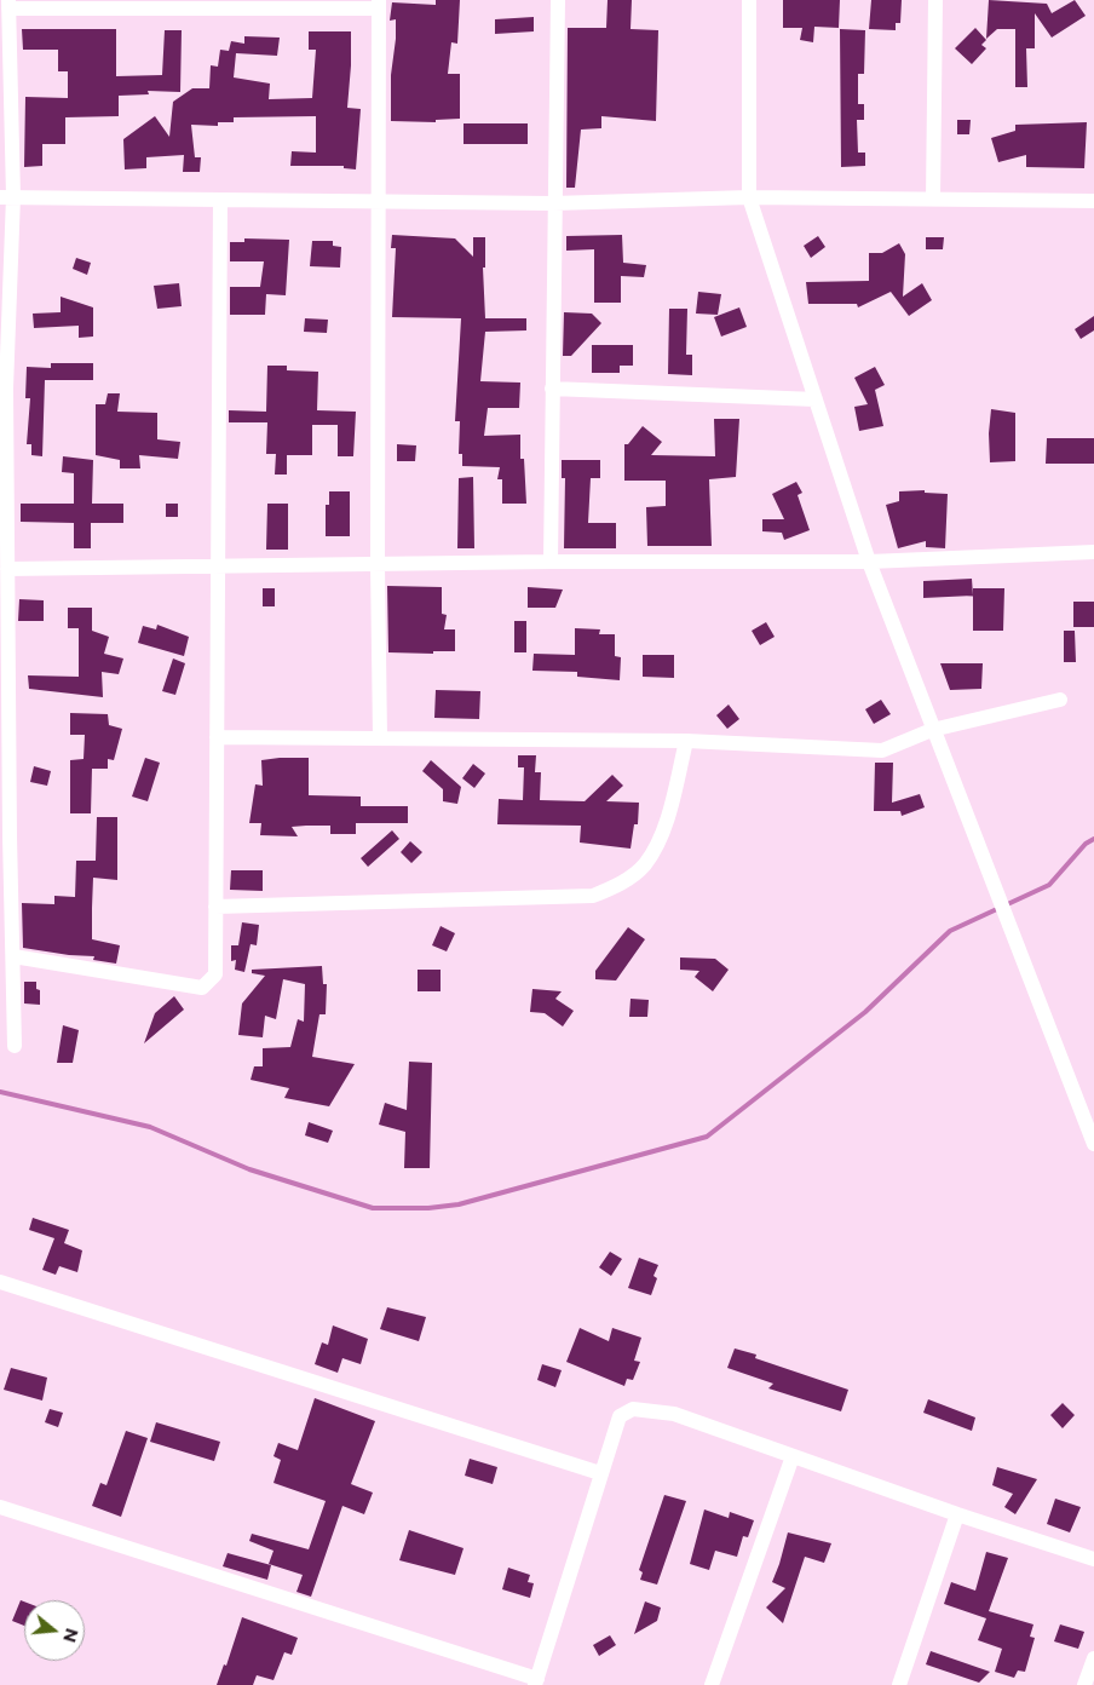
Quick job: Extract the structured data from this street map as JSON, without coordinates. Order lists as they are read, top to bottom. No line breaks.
{"north":"right"}
